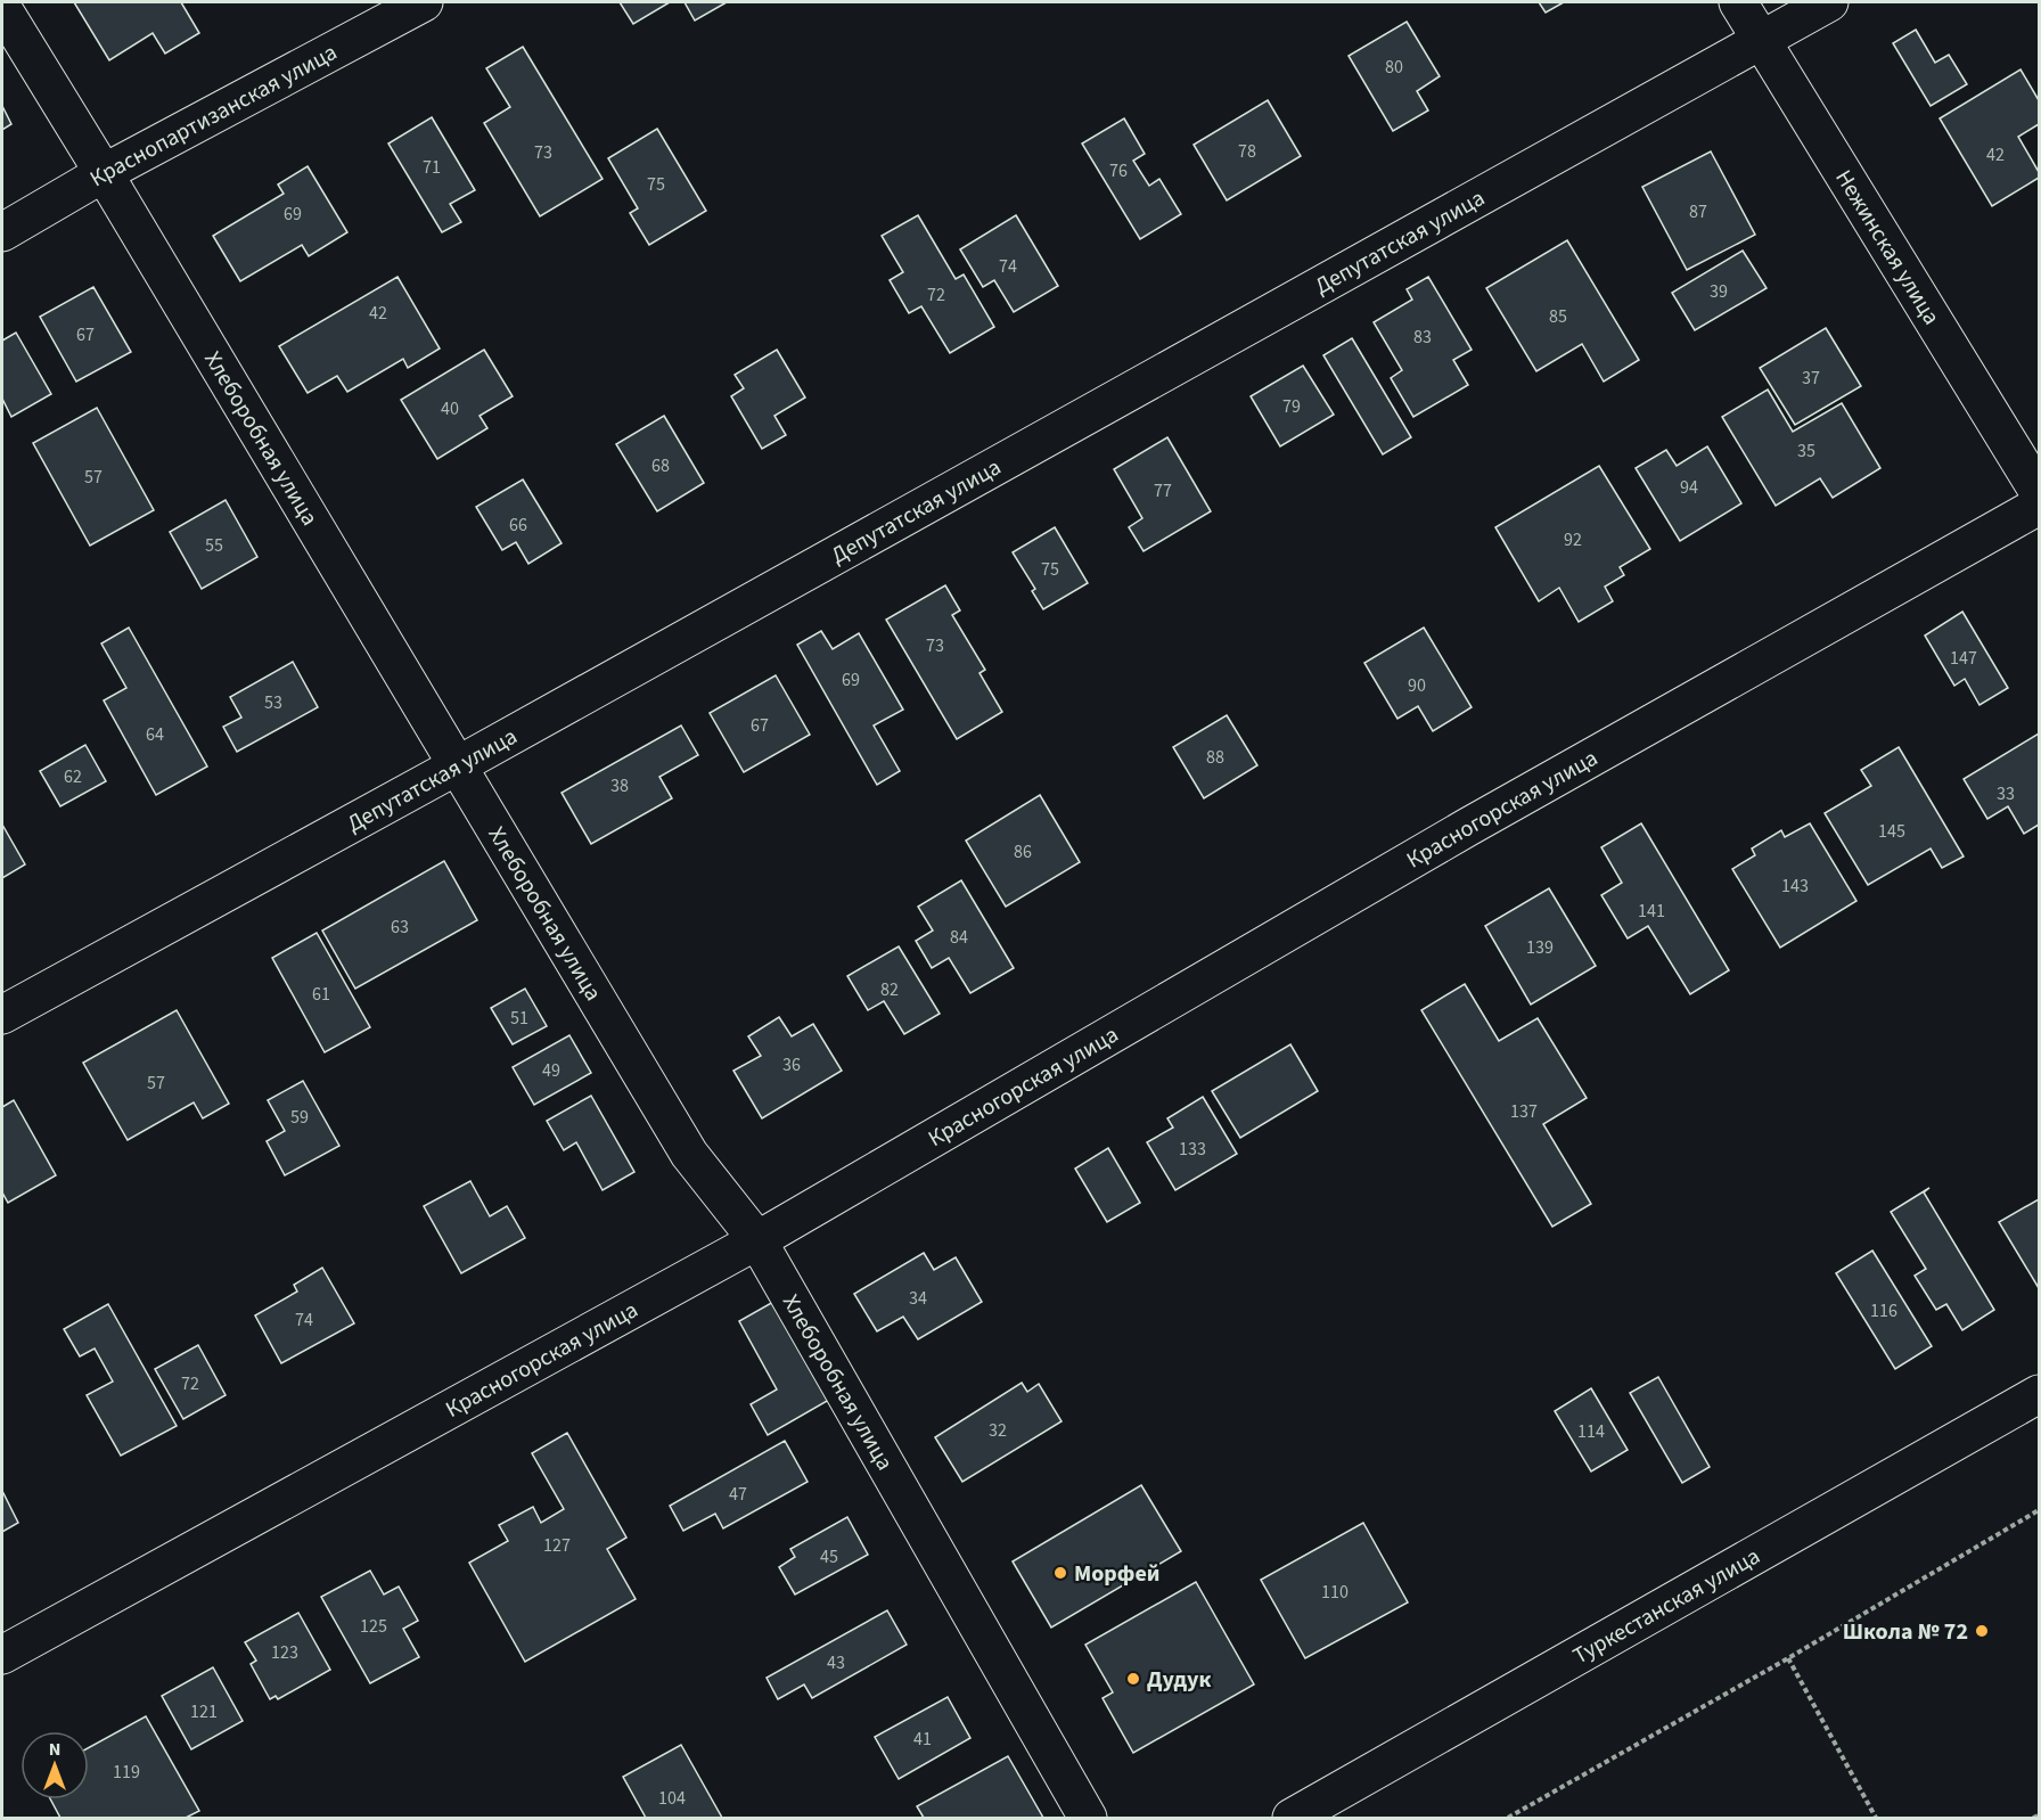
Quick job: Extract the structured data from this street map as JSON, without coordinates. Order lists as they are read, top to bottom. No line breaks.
{"streets":{"street":["Краснопартизанская улица","Депутатская улица","Нежинская улица","Хлеборобная улица","Красногорская улица","Туркестанская улица"]},"crossings":[["Краснопартизанская улица","Хлеборобная улица"],["Депутатская улица","Нежинская улица"],["Депутатская улица","Хлеборобная улица"],["Хлеборобная улица","Красногорская улица"]],"places":["Морфей","Школа № 72","Дудук"],"house_numbers":["80","78","73","42","71","76","75","87","69","74","39","72","42","85","67","83","37","79","40","35","68","57","94","77","66","92","55","75","73","147","69","90","53","67","64","88","62","38","33","145","86","143","141","63","84","139","82","61","51","36","49","57","137","59","133","34","116","74","72","32","114","47","127","45","110","125","123","43","121","41","119","104"],"north":"top"}
